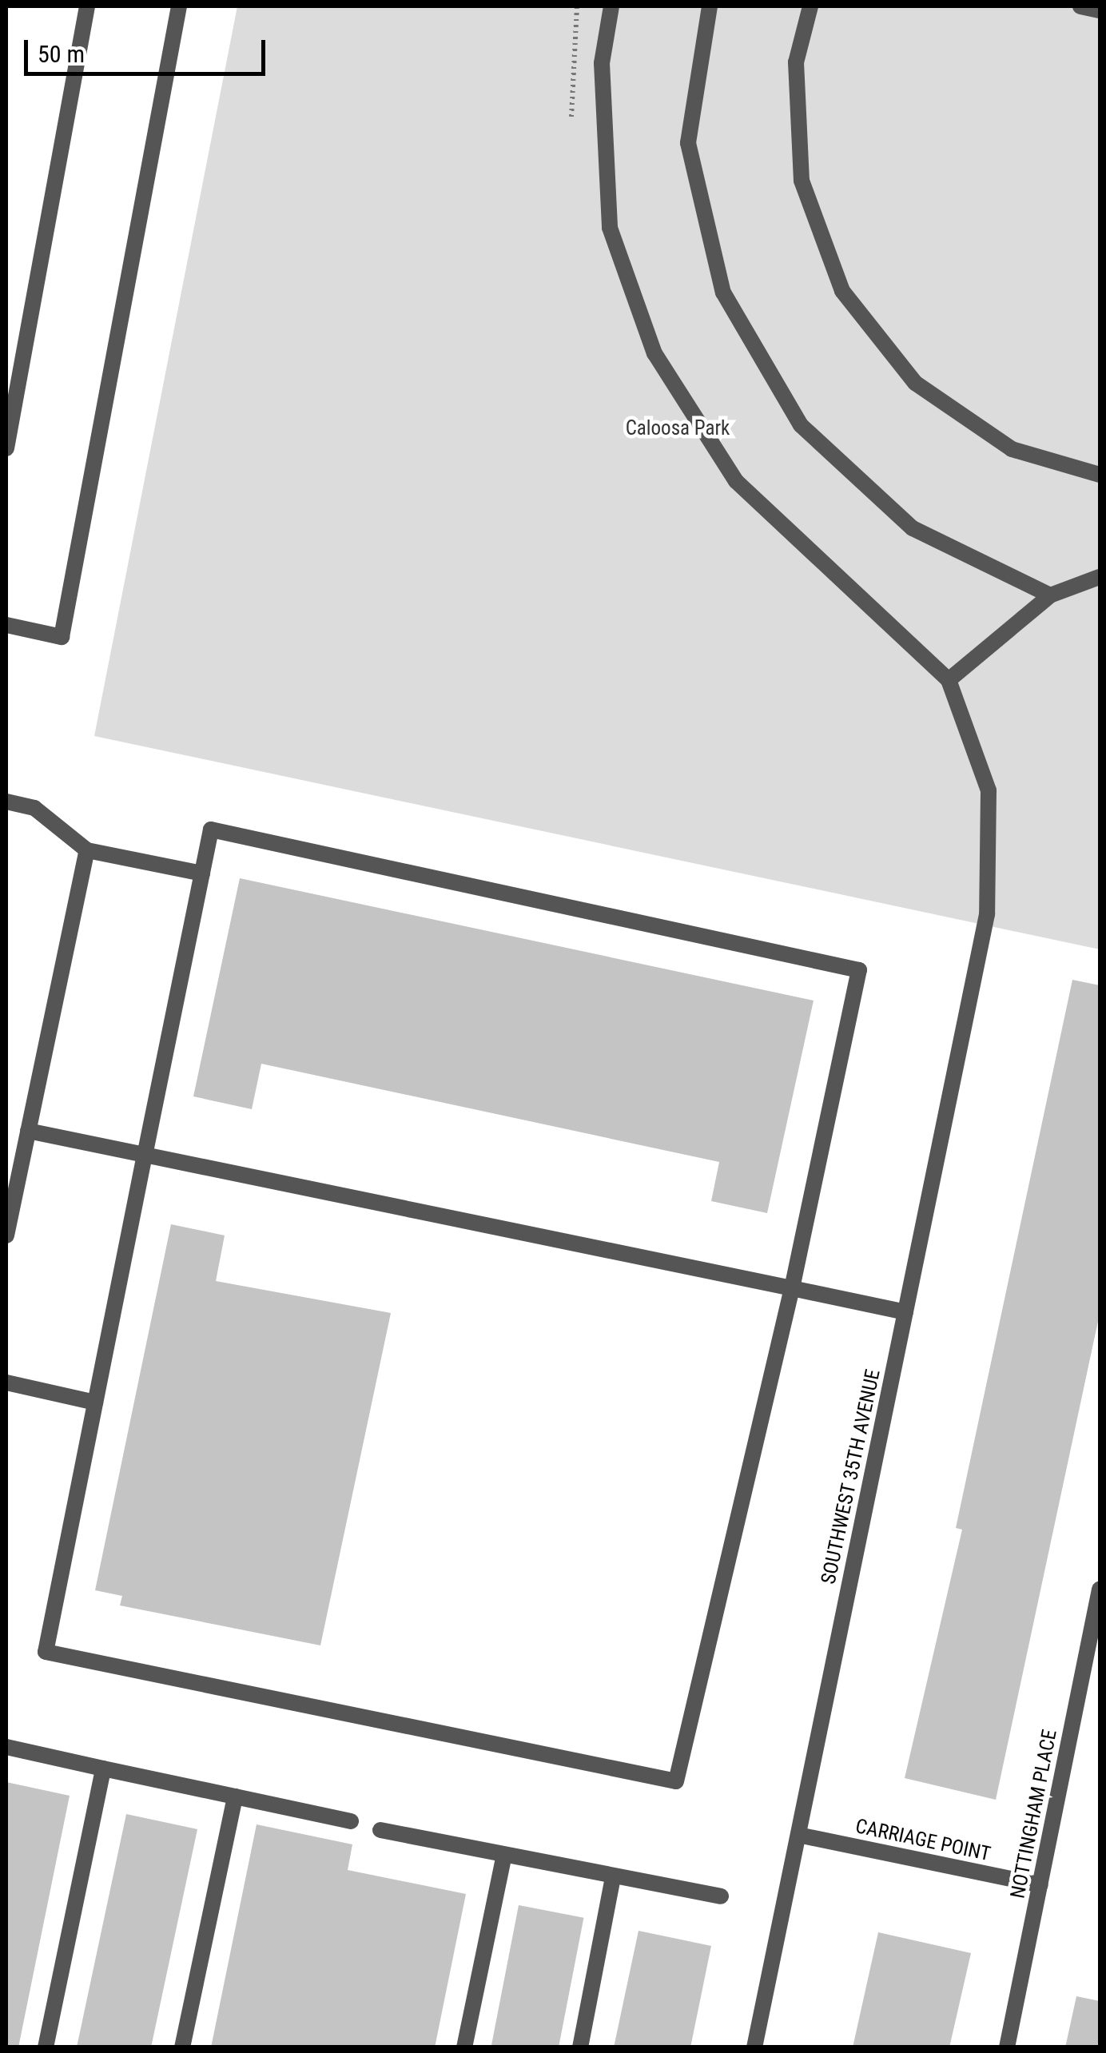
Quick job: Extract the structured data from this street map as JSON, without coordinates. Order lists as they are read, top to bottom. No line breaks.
{"streets":{"street":["SOUTHWEST 35TH AVENUE","NOTTINGHAM PLACE","CARRIAGE POINT"]},"crossings":[["SOUTHWEST 35TH AVENUE","CARRIAGE POINT"],["NOTTINGHAM PLACE","CARRIAGE POINT"]],"parks":["Caloosa Park"],"scale_bar":"50 m"}
